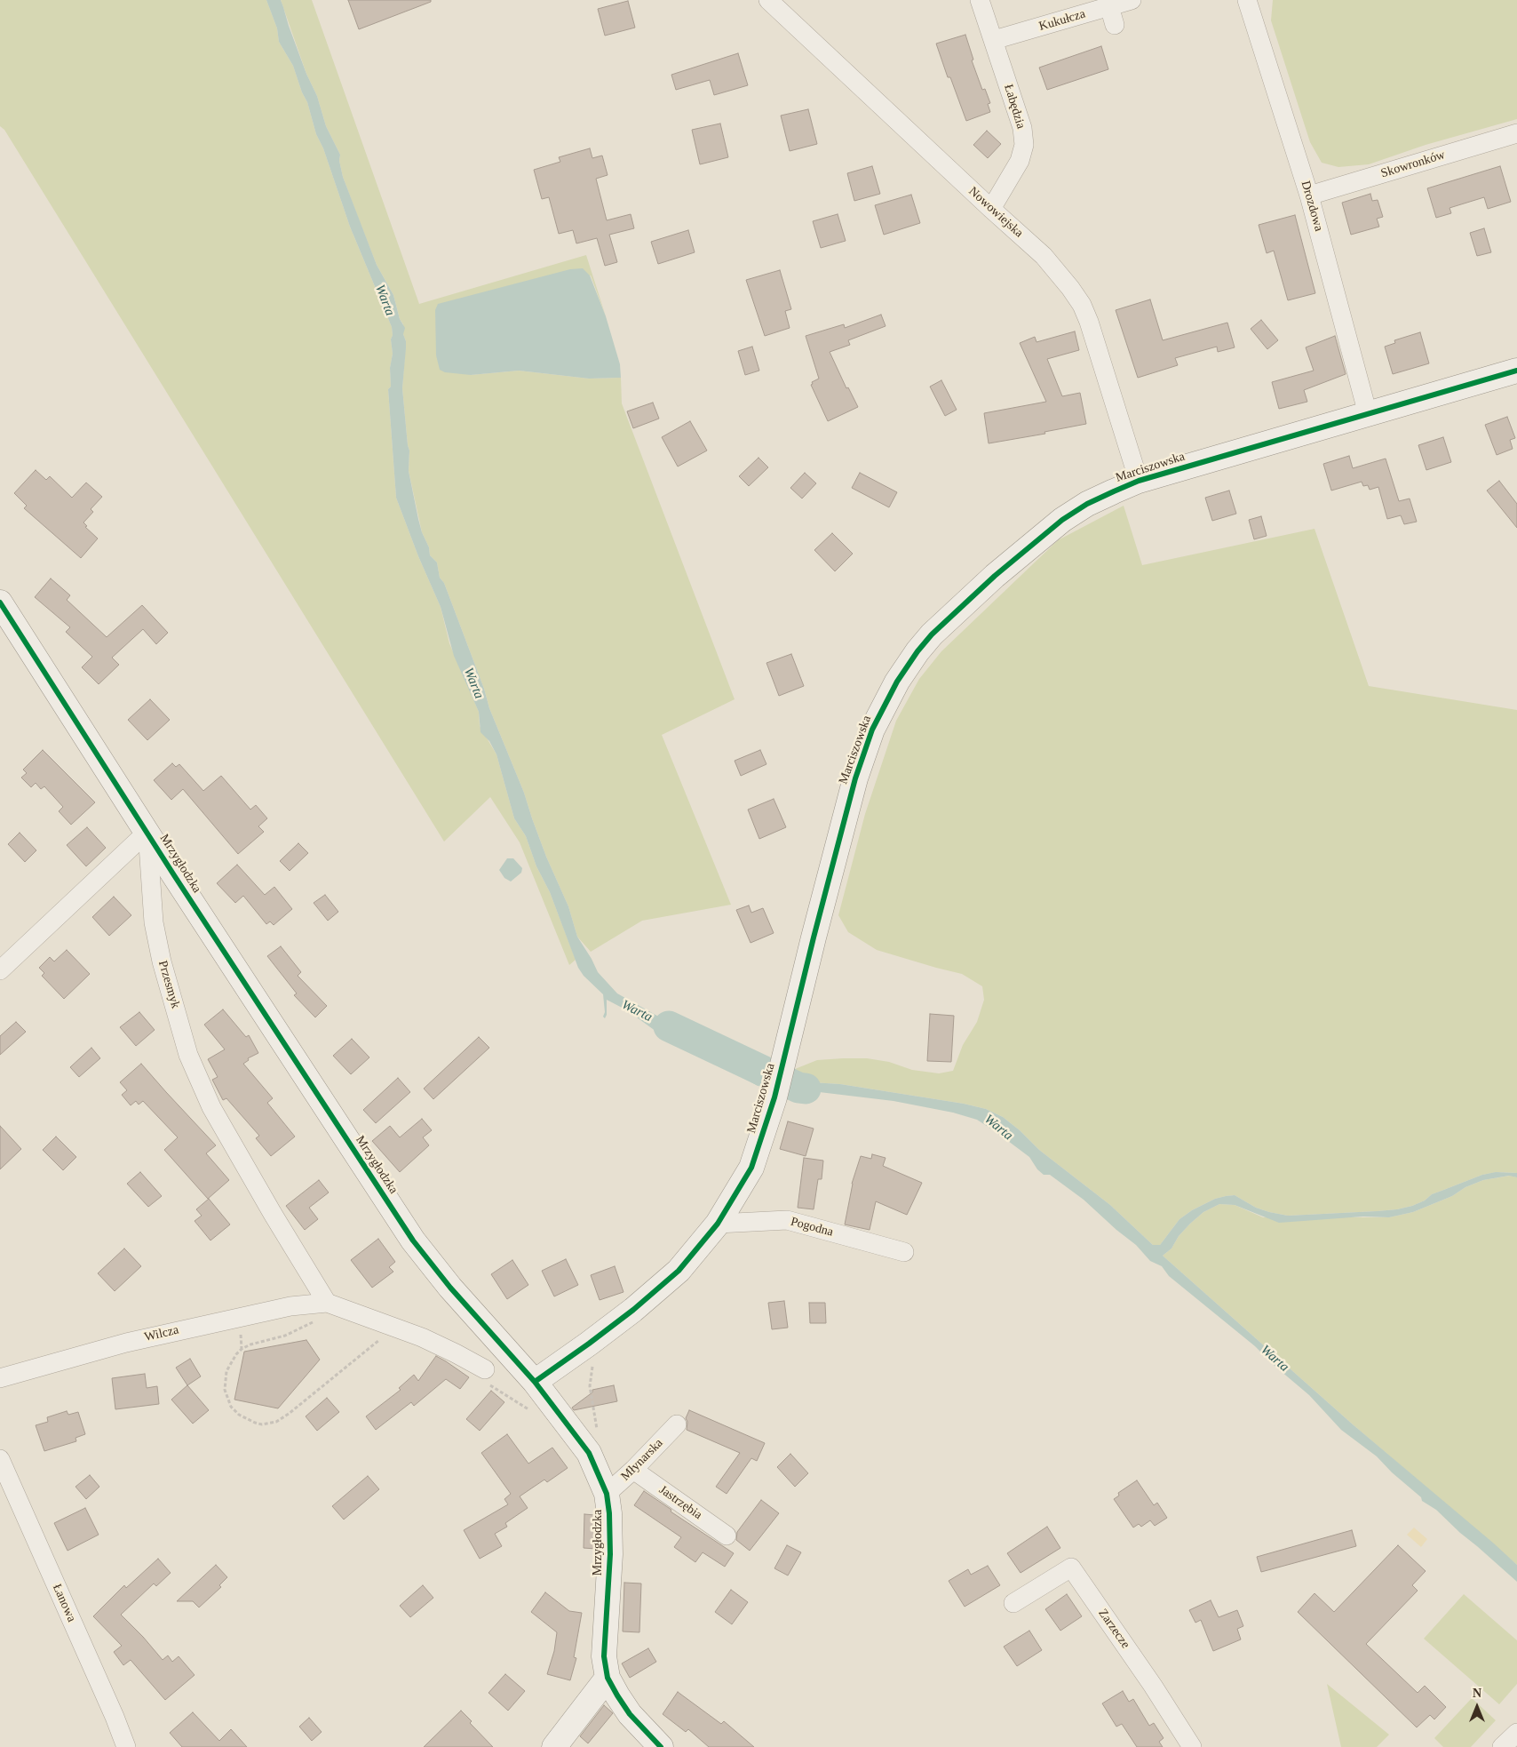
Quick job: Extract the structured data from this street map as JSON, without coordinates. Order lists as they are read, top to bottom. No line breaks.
{"streets":{"street":["Kukułcza","Łabędzia","Skowronków","Drozdowa","Nowowiejska","Marciszowska","Mrzygłodzka","Przesmyk","Pogodna","Wilcza","Młynarska","Jastrzębia","Łanowa","Zarzecze"]},"crossings":[["Kukułcza","Łabędzia"],["Łabędzia","Nowowiejska"],["Skowronków","Drozdowa"],["Drozdowa","Marciszowska"],["Nowowiejska","Marciszowska"],["Marciszowska","Mrzygłodzka"],["Marciszowska","Pogodna"],["Mrzygłodzka","Przesmyk"],["Mrzygłodzka","Młynarska"],["Przesmyk","Wilcza"],["Młynarska","Jastrzębia"]],"water":["Warta"],"north":"top"}
